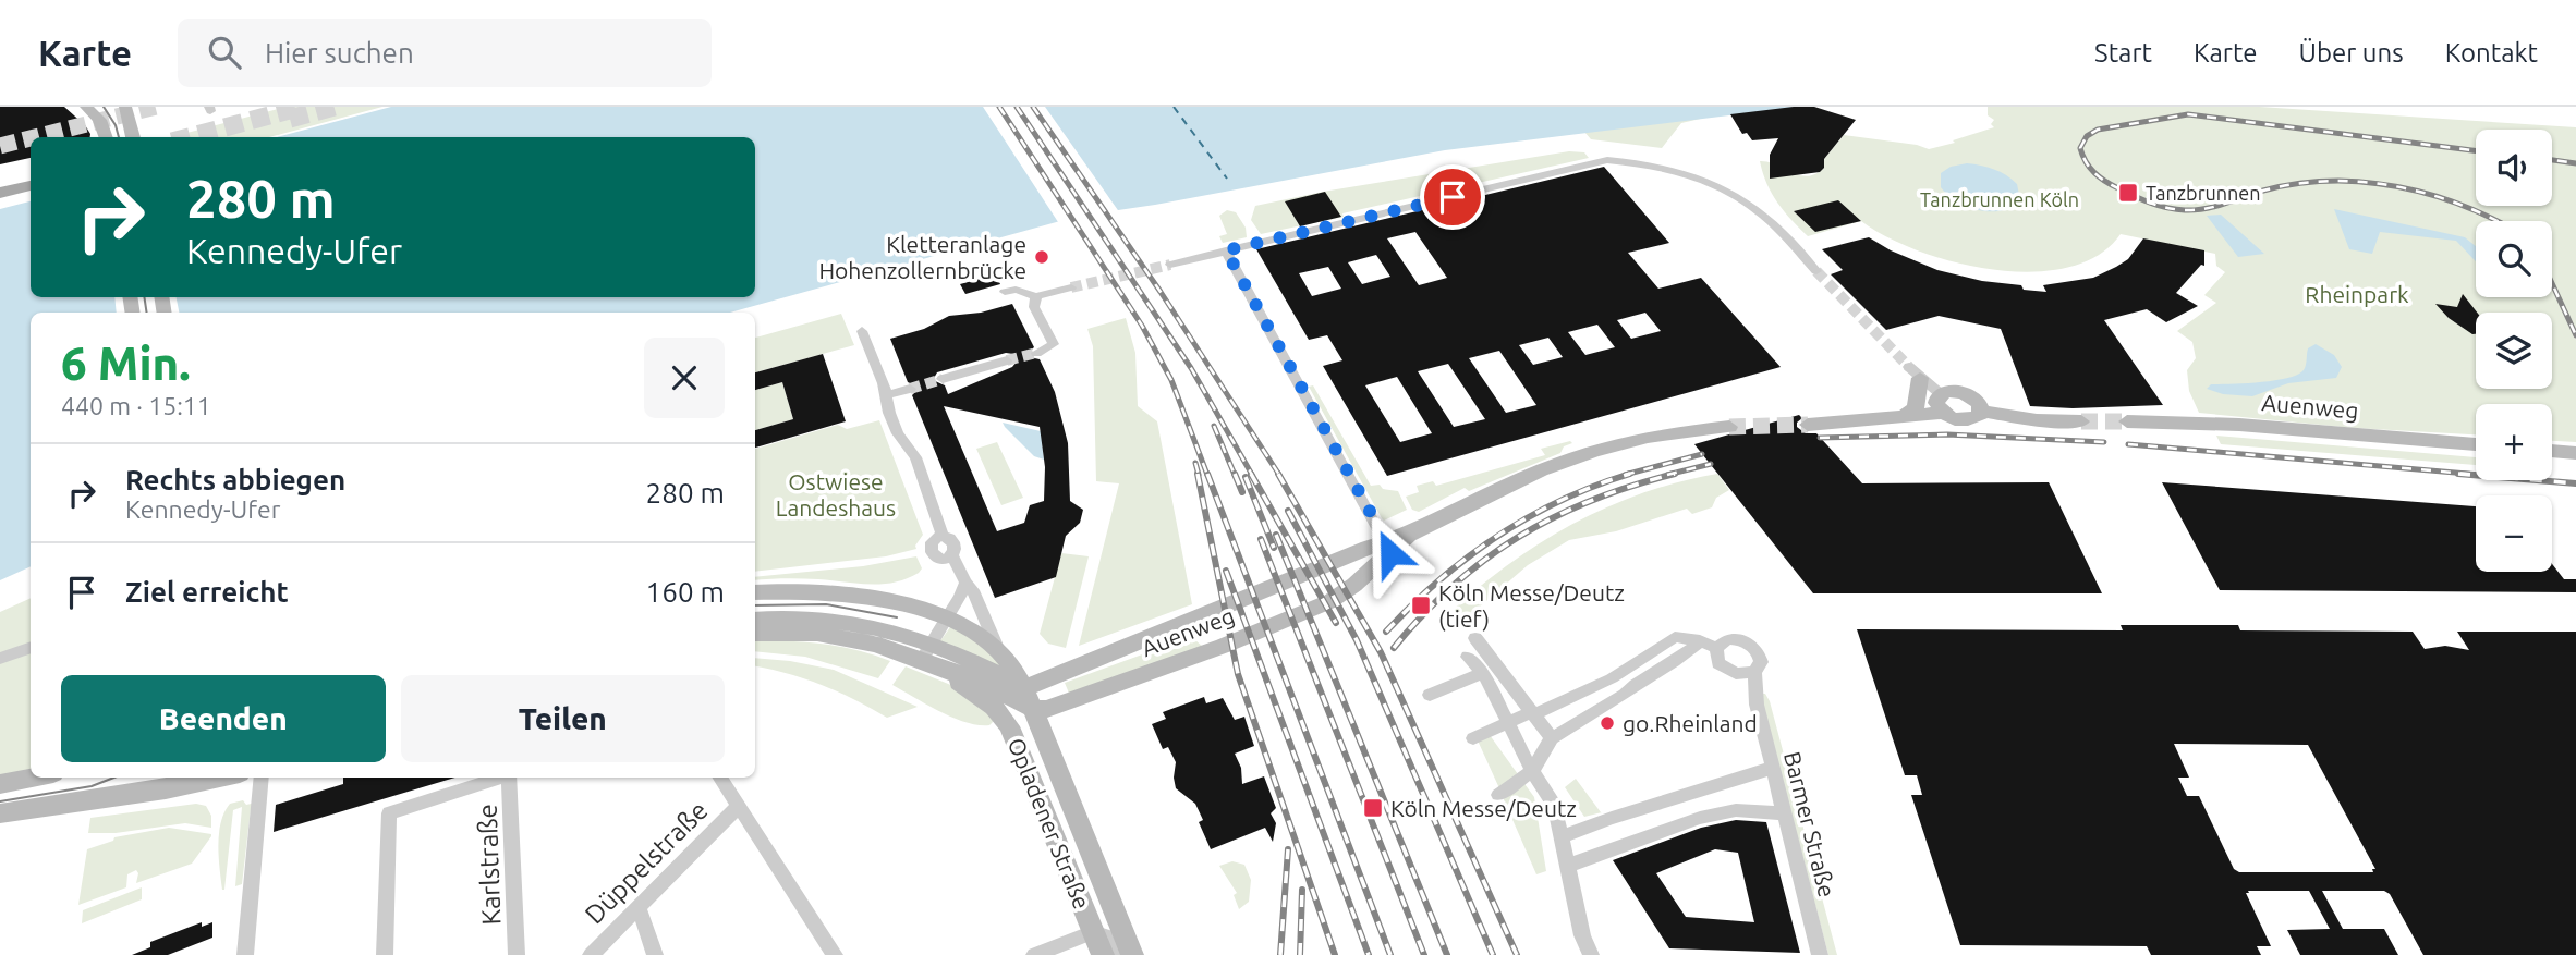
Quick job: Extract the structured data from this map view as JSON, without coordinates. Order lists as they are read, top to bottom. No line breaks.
{"streets":{"street":["Auenweg","Opladener Straße","Barmer Straße","Düppelstraße","Karlstraße"]},"crossings":[["Auenweg","Opladener Straße"]],"parks":["Tanzbrunnen Köln","Rheinpark","Ostwiese Landeshaus"],"places":{"transit":["Tanzbrunnen","Köln Messe/Deutz (tief)","Köln Messe/Deutz"],"other":["Kletteranlage Hohenzollernbrücke","go.Rheinland"]},"page":{"header":"Karte","search":"Hier suchen","nav":["Start","Karte","Über uns","Kontakt"],"map_buttons":["+","−"],"turn":["280 m","Kennedy-Ufer"],"heading":["6 Min.","440 m · 15:11"],"list":[{"name":"Rechts abbiegen","note":"Kennedy-Ufer","value":"280 m"},{"name":"Ziel erreicht","value":"160 m"}],"buttons":["Beenden","Teilen"]}}
